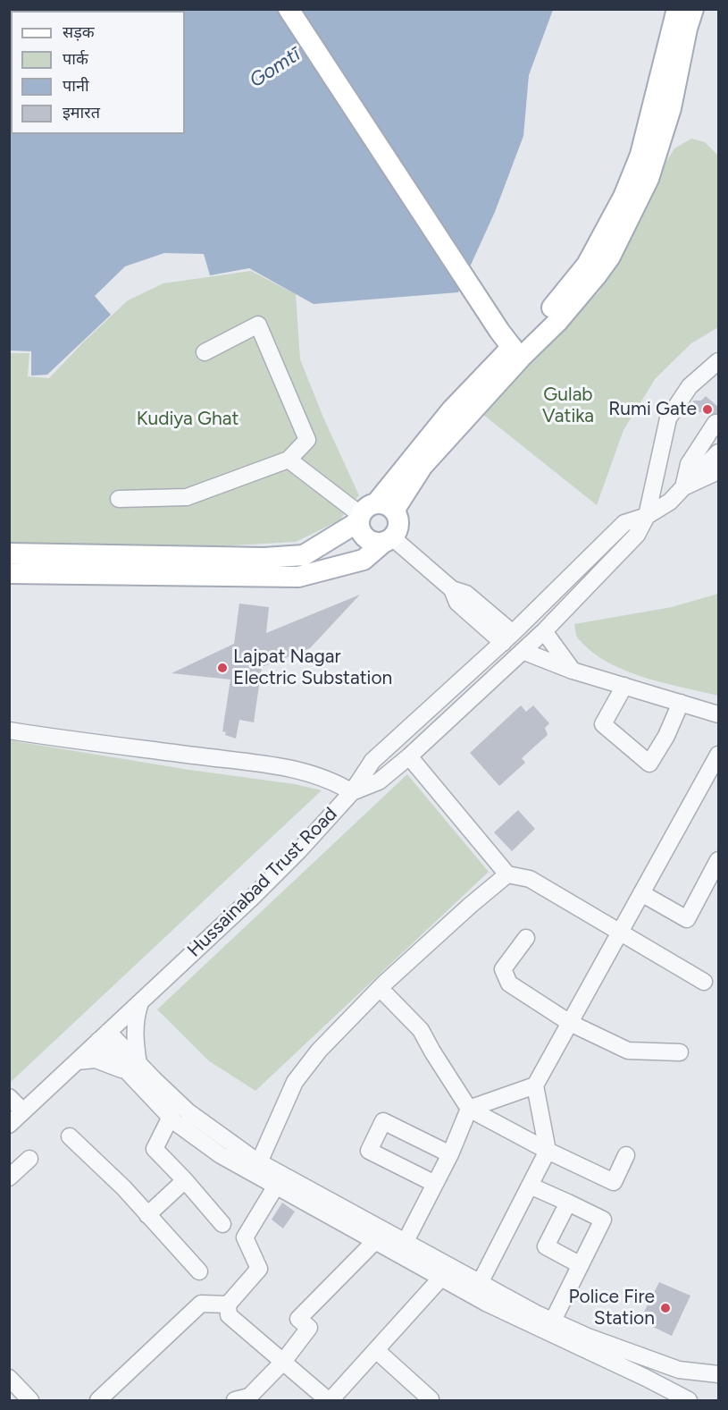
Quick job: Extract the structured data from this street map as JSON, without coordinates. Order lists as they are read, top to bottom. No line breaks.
{"streets":{"street":["Hussainabad Trust Road"]},"water":["Gomtī"],"parks":["Gulab Vatika","Kudiya Ghat"],"places":["Rumi Gate","Lajpat Nagar Electric Substation","Police Fire Station"],"legend":["सड़क","पार्क","पानी","इमारत"]}
